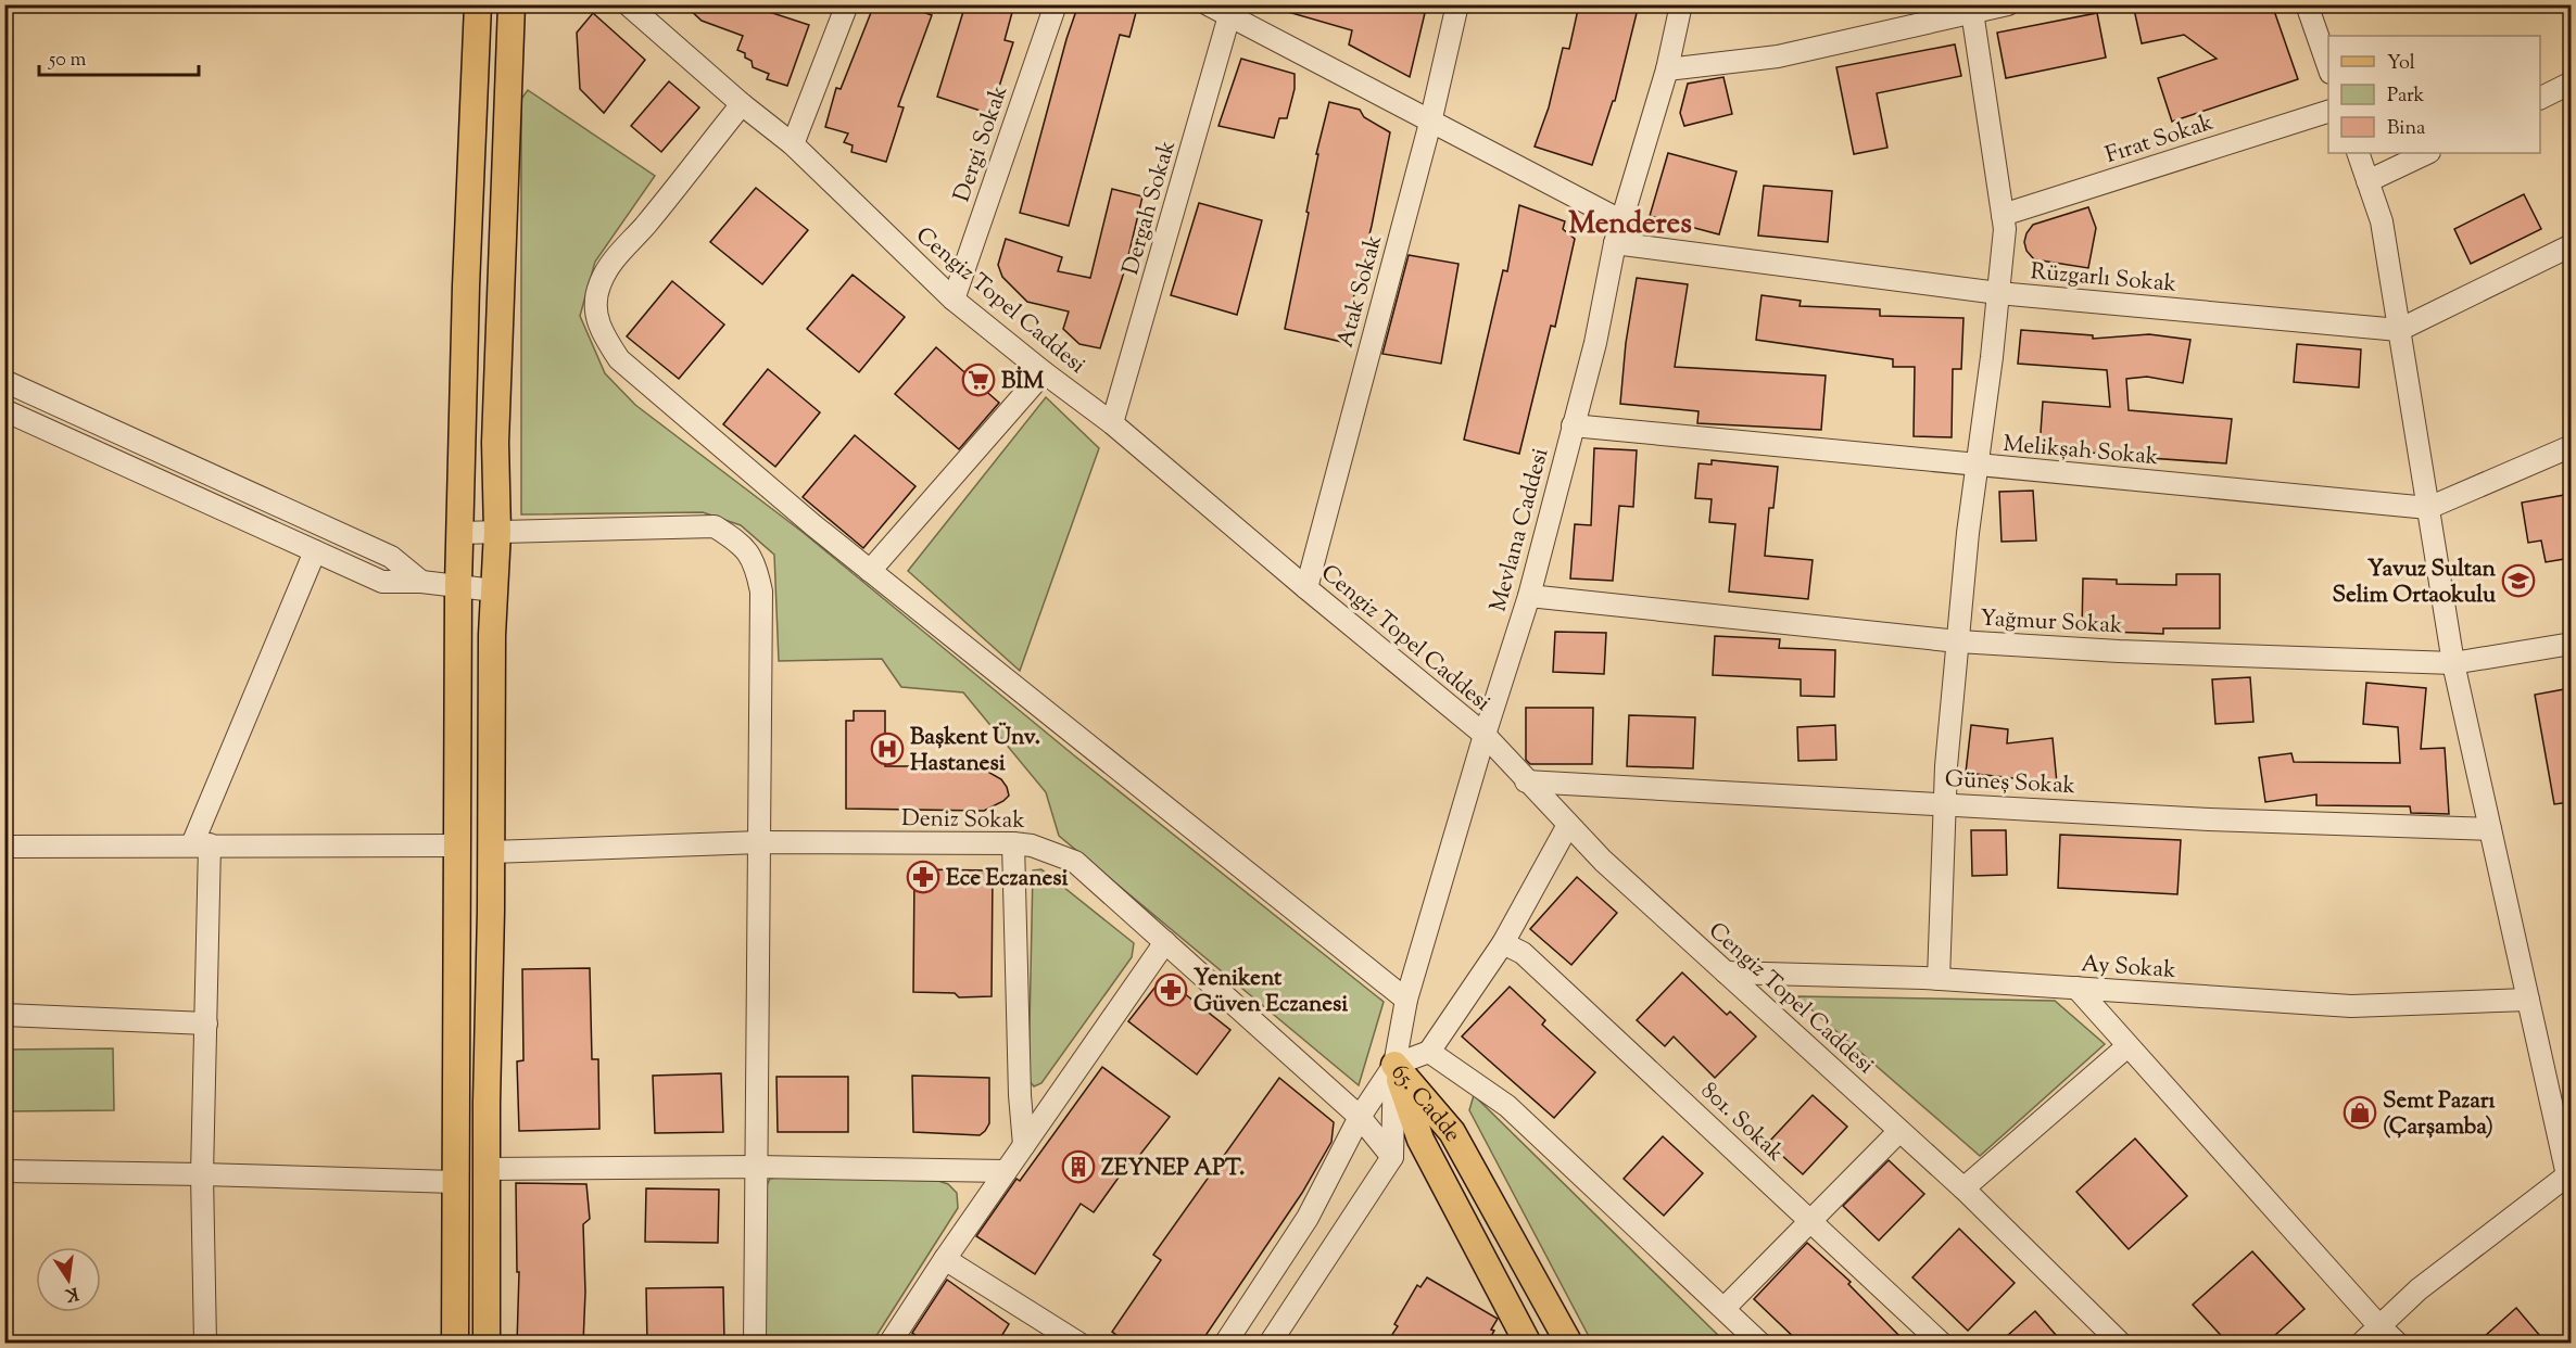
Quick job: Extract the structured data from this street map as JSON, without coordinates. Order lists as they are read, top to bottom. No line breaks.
{"streets":{"main road":["65. Cadde"],"street":["Fırat Sokak","Dergi Sokak","Dergah Sokak","Rüzgarlı Sokak","Atak Sokak","Cengiz Topel Caddesi","Melikşah Sokak","Mevlana Caddesi","Yağmur Sokak","Güneş Sokak","Deniz Sokak","Ay Sokak","801. Sokak"]},"crossings":[["Dergi Sokak","Cengiz Topel Caddesi"],["Dergah Sokak","Cengiz Topel Caddesi"],["Rüzgarlı Sokak","Mevlana Caddesi"],["Atak Sokak","Cengiz Topel Caddesi"],["Cengiz Topel Caddesi","Mevlana Caddesi"],["Cengiz Topel Caddesi","Güneş Sokak"],["Cengiz Topel Caddesi","Ay Sokak"],["Melikşah Sokak","Mevlana Caddesi"],["Mevlana Caddesi","Yağmur Sokak"],["Mevlana Caddesi","65. Cadde"]],"districts":["Menderes"],"places":{"supermarket":["BİM"],"school or university":["Yavuz Sultan Selim Ortaokulu"],"hospital":["Başkent Ünv. Hastanesi"],"pharmacy":["Ece Eczanesi","Yenikent Güven Eczanesi"],"shop":["Semt Pazarı (Çarşamba)"],"building":["ZEYNEP APT."]},"legend":["Yol","Park","Bina"],"scale_bar":"50 m","north":"bottom"}
